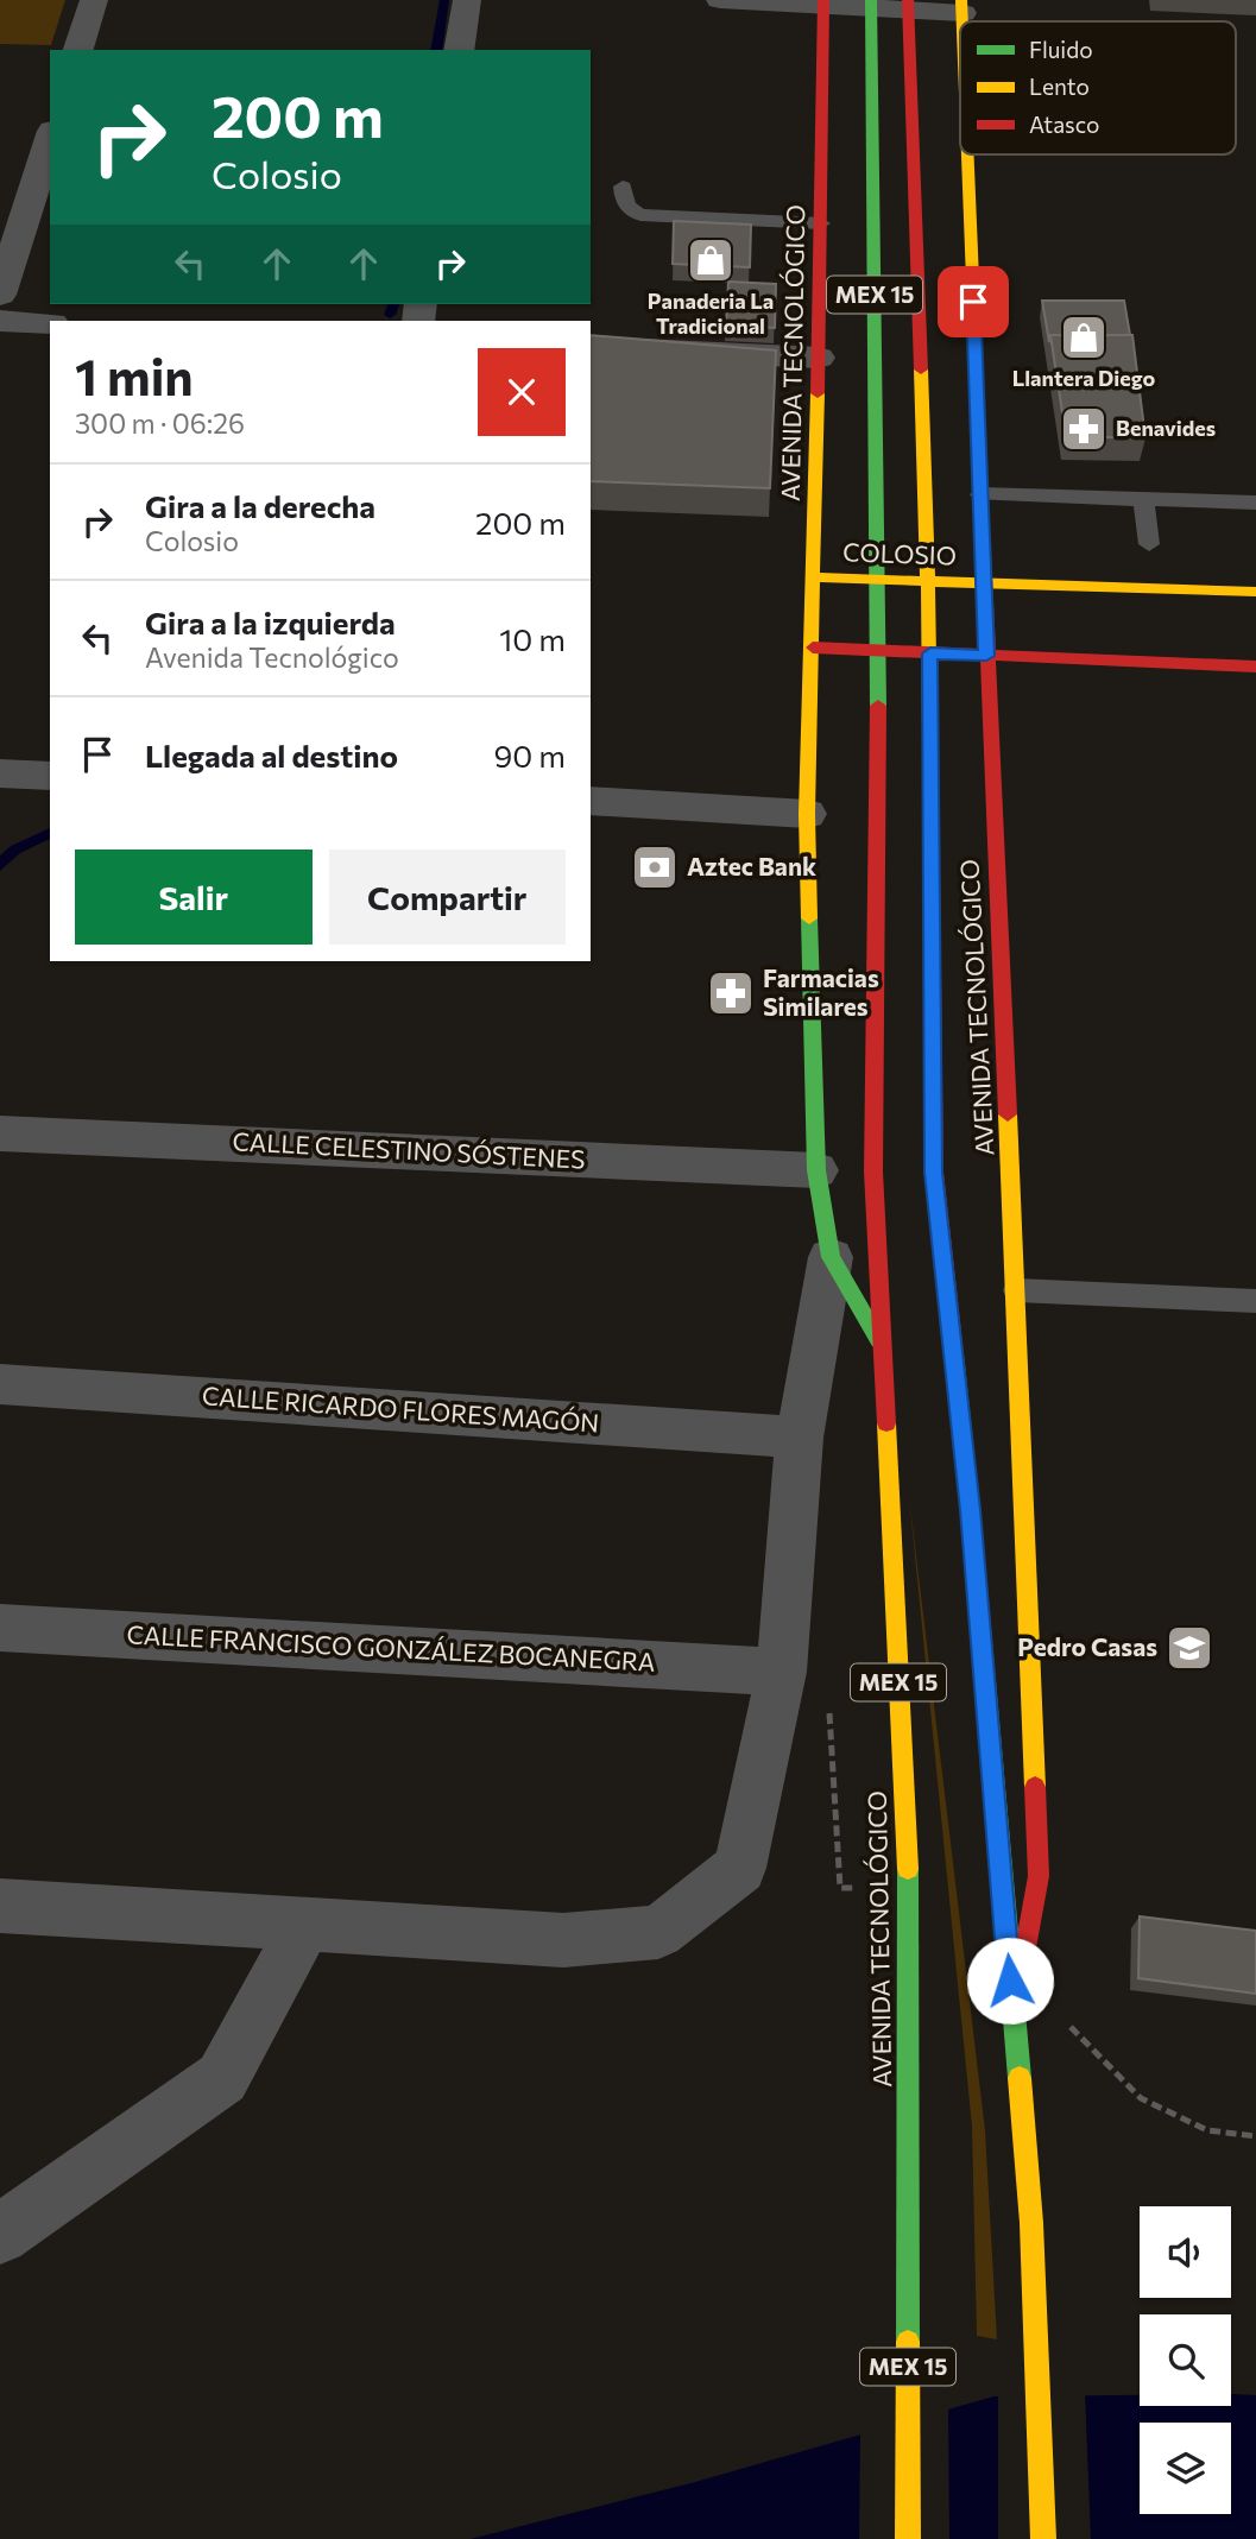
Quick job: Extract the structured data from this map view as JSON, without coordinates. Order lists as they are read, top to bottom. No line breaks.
{"streets":{"main road":["MEX 15","AVENIDA TECNOLÓGICO","COLOSIO"],"street":["CALLE CELESTINO SÓSTENES","CALLE RICARDO FLORES MAGÓN","CALLE FRANCISCO GONZÁLEZ BOCANEGRA"]},"crossings":[["AVENIDA TECNOLÓGICO","COLOSIO"],["AVENIDA TECNOLÓGICO","CALLE CELESTINO SÓSTENES"]],"places":{"shop":["Panaderia La Tradicional","Llantera Diego"],"pharmacy":["Benavides","Farmacias Similares"],"bank":["Aztec Bank"],"school or university":["Pedro Casas"]},"legend":["Fluido","Lento","Atasco"],"page":{"turn":["200 m","Colosio"],"heading":["1 min","300 m · 06:26"],"list":[{"name":"Gira a la derecha","note":"Colosio","value":"200 m"},{"name":"Gira a la izquierda","note":"Avenida Tecnológico","value":"10 m"},{"name":"Llegada al destino","value":"90 m"}],"buttons":["Salir","Compartir"]}}
